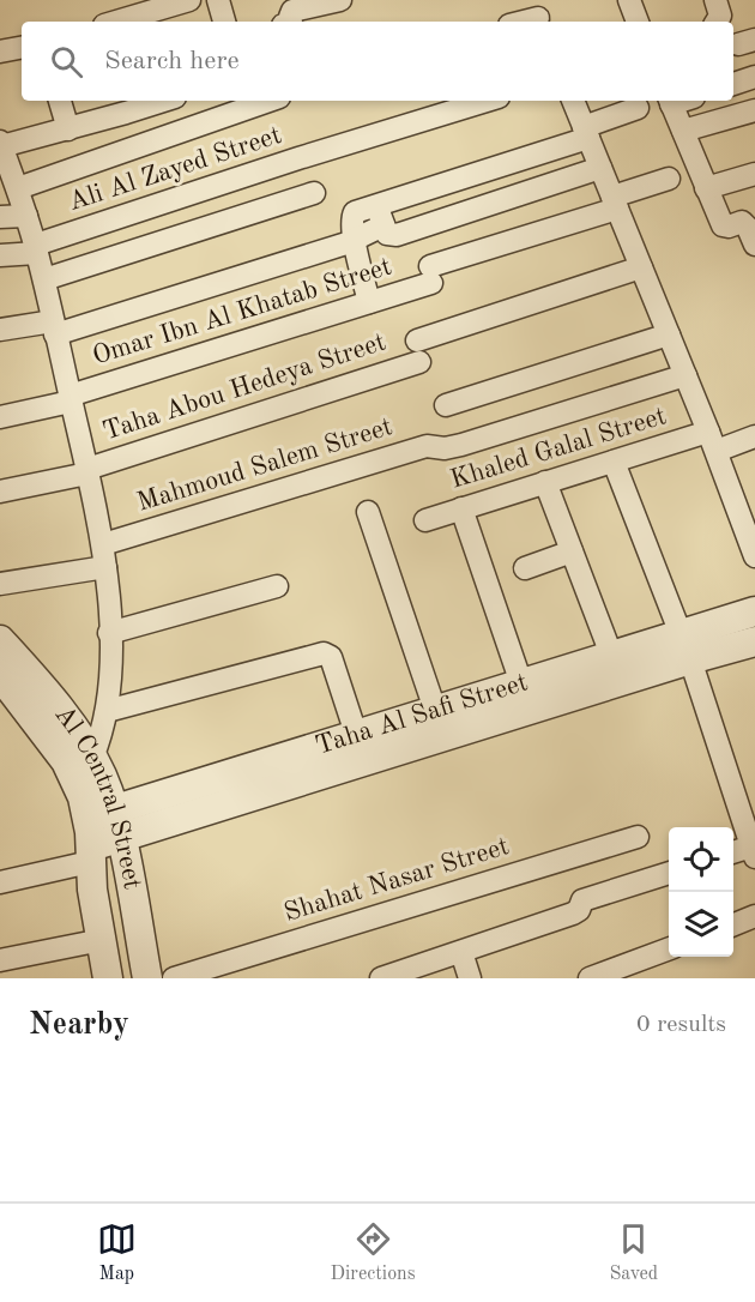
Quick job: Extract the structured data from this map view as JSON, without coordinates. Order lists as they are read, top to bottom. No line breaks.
{"streets":{"street":["Ali Al Zayed Street","Omar Ibn Al Khatab Street","Taha Abou Hedeya Street","Khaled Galal Street","Mahmoud Salem Street","Taha Al Safi Street","Al Central Street","Shahat Nasar Street"]},"crossings":[["Taha Al Safi Street","Al Central Street"]],"page":{"search":"Search here","heading":["Nearby","0 results"],"nav":["Map","Directions","Saved"]}}
